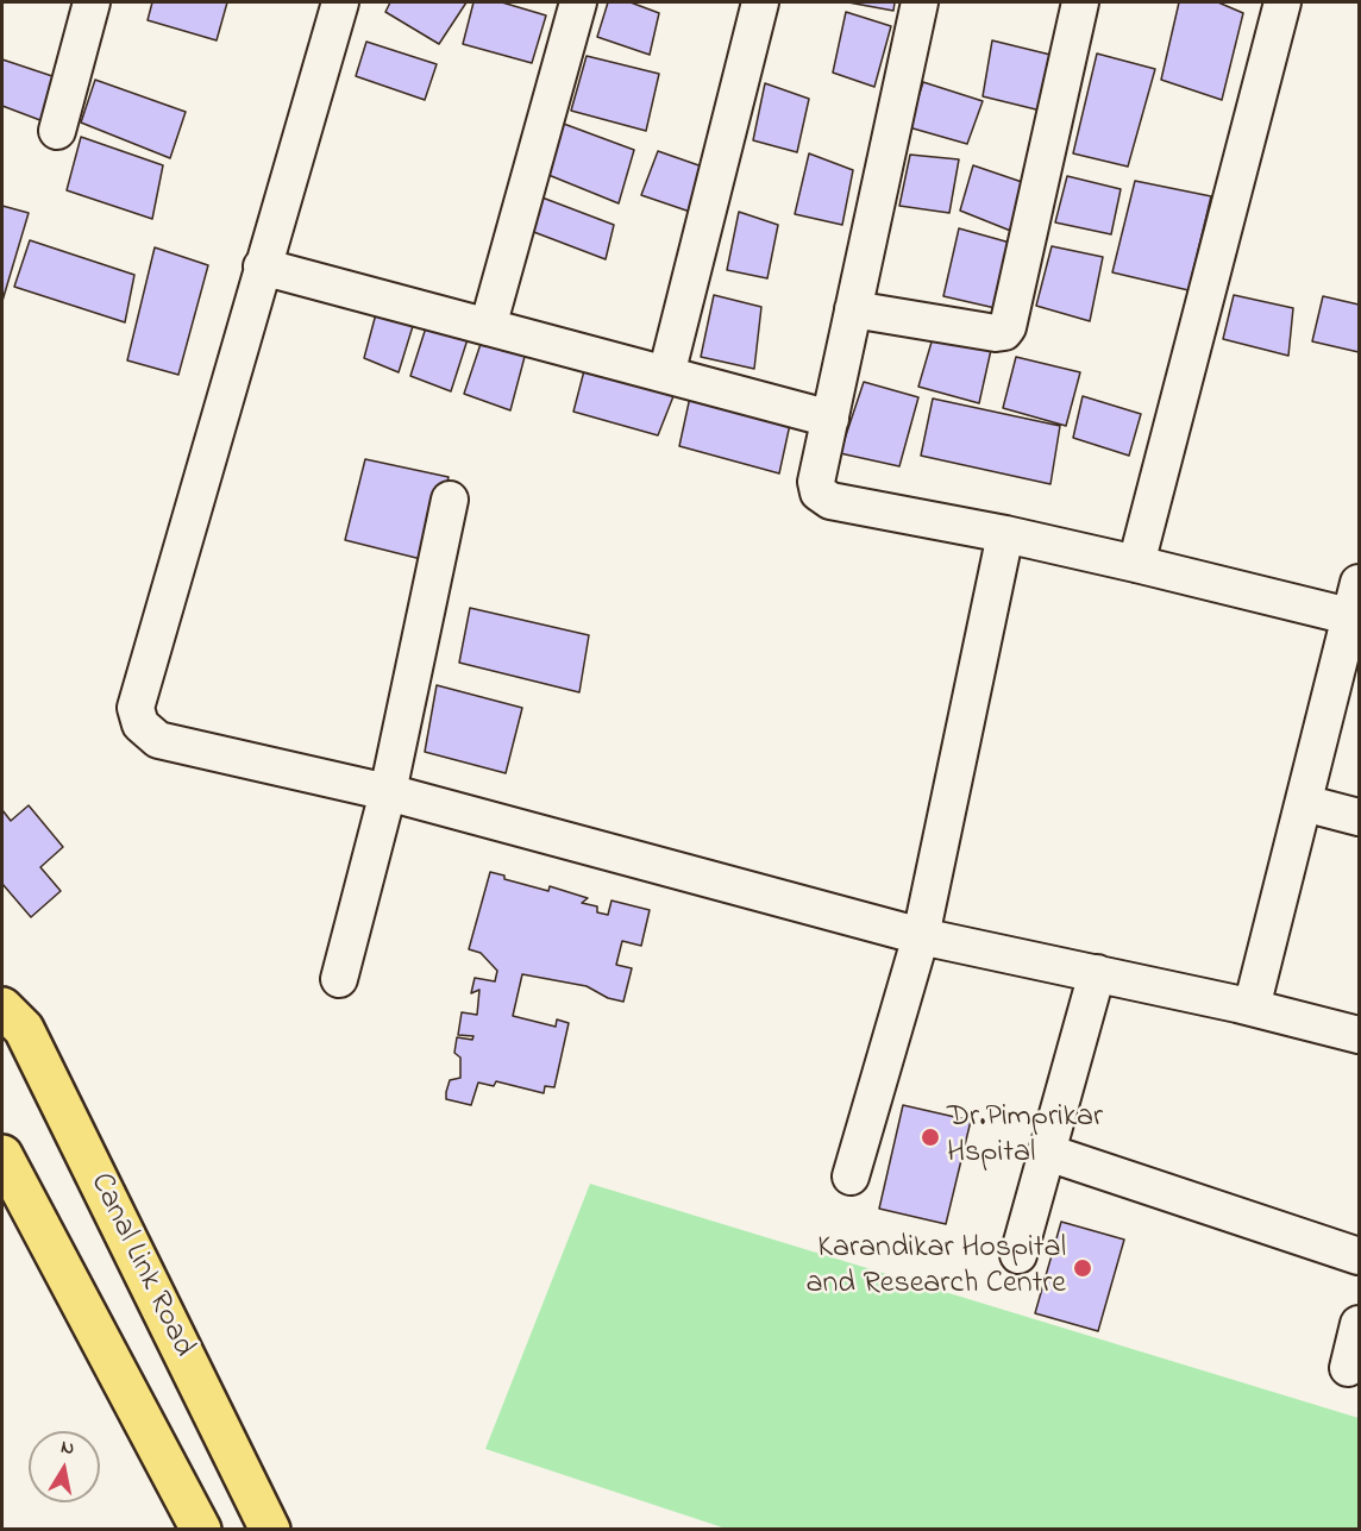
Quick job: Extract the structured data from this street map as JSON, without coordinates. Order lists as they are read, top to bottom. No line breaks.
{"streets":{"main road":["Canal Link Road"]},"places":["Dr.Pimprikar Hspital","Karandikar Hospital and Research Centre"],"north":"top"}
